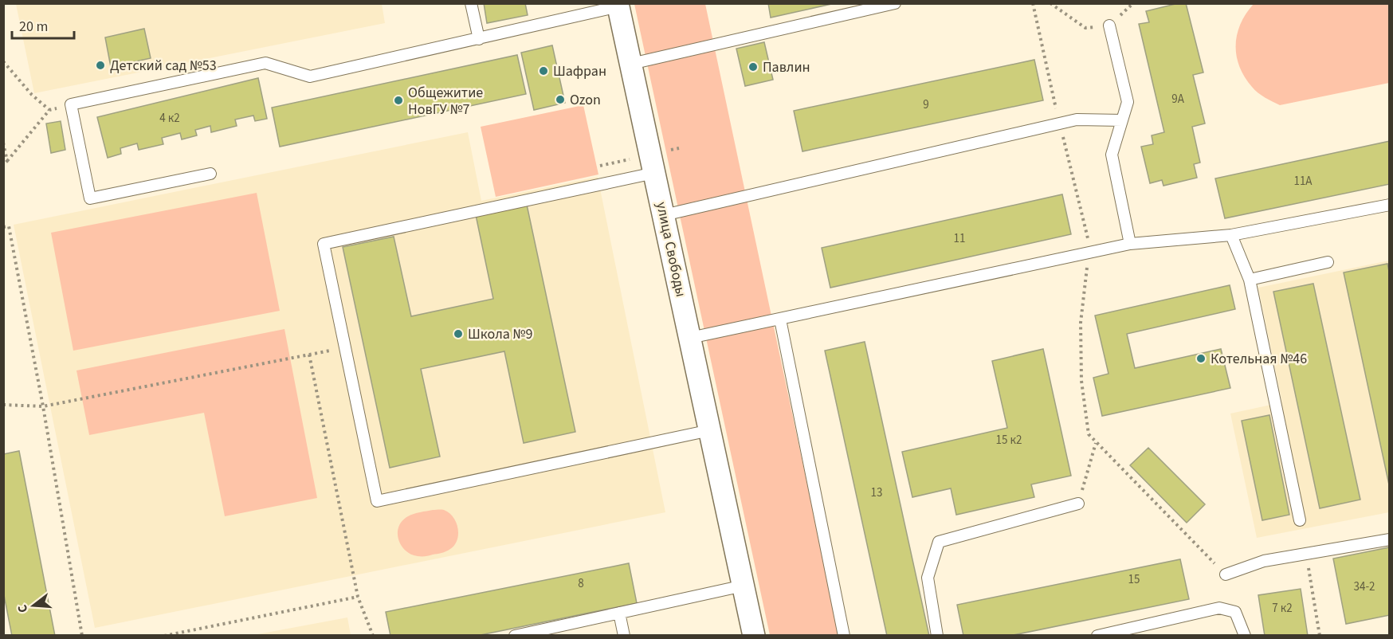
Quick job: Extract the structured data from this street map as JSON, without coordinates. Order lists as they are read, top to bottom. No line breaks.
{"streets":{"street":["улица Свободы"]},"places":["Детский сад №53","Павлин","Шафран","Ozon","Общежитие НовГУ №7","Школа №9","Котельная №46"],"house_numbers":["9А","9","4 к2","11А","11","15 к2","13","15","8","34-2","7 к2"],"scale_bar":"20 m","north":"left"}
